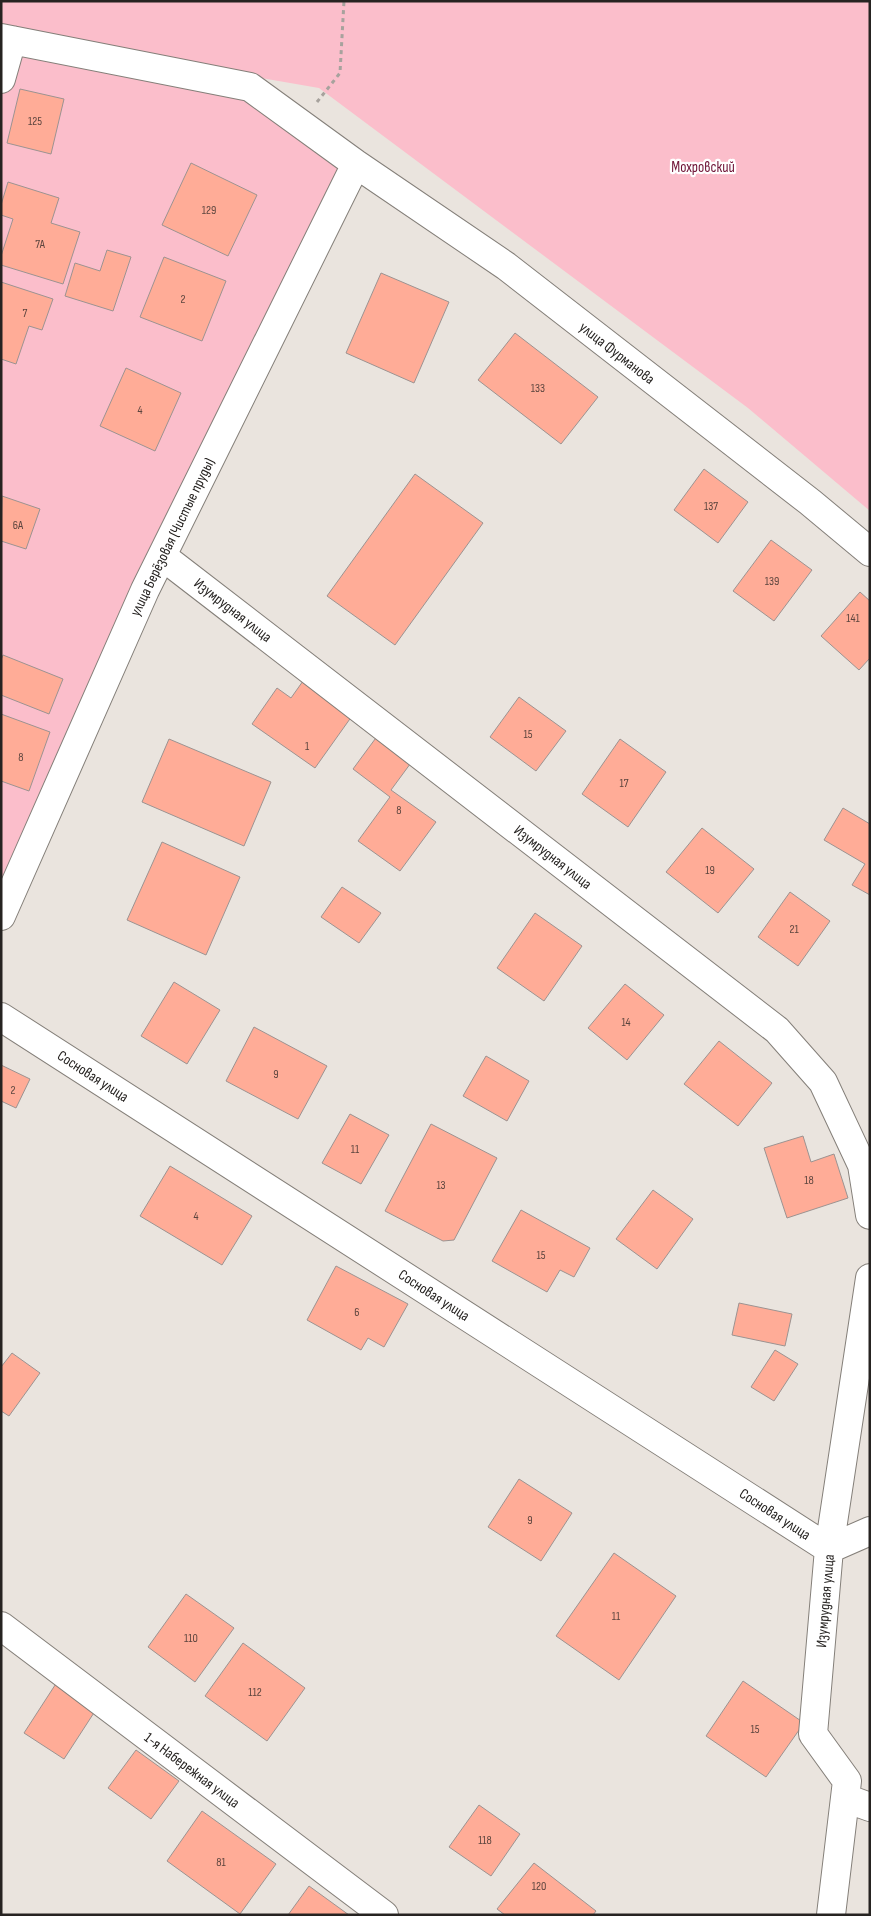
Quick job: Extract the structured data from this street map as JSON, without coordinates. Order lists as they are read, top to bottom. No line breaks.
{"streets":{"street":["улица Фурманова","улица Берёзовая (Чистые пруды)","Изумрудная улица","Сосновая улица","1-я Набережная улица"]},"crossings":[["улица Фурманова","улица Берёзовая (Чистые пруды)"],["улица Берёзовая (Чистые пруды)","Изумрудная улица"],["Изумрудная улица","Сосновая улица"]],"parks":["Мохровский"],"house_numbers":["125","129","7А","2","7","133","4","137","6А","139","141","15","1","8","17","8","19","21","14","9","2","11","18","13","4","15","6","9","11","110","112","15","118","81","120"]}
